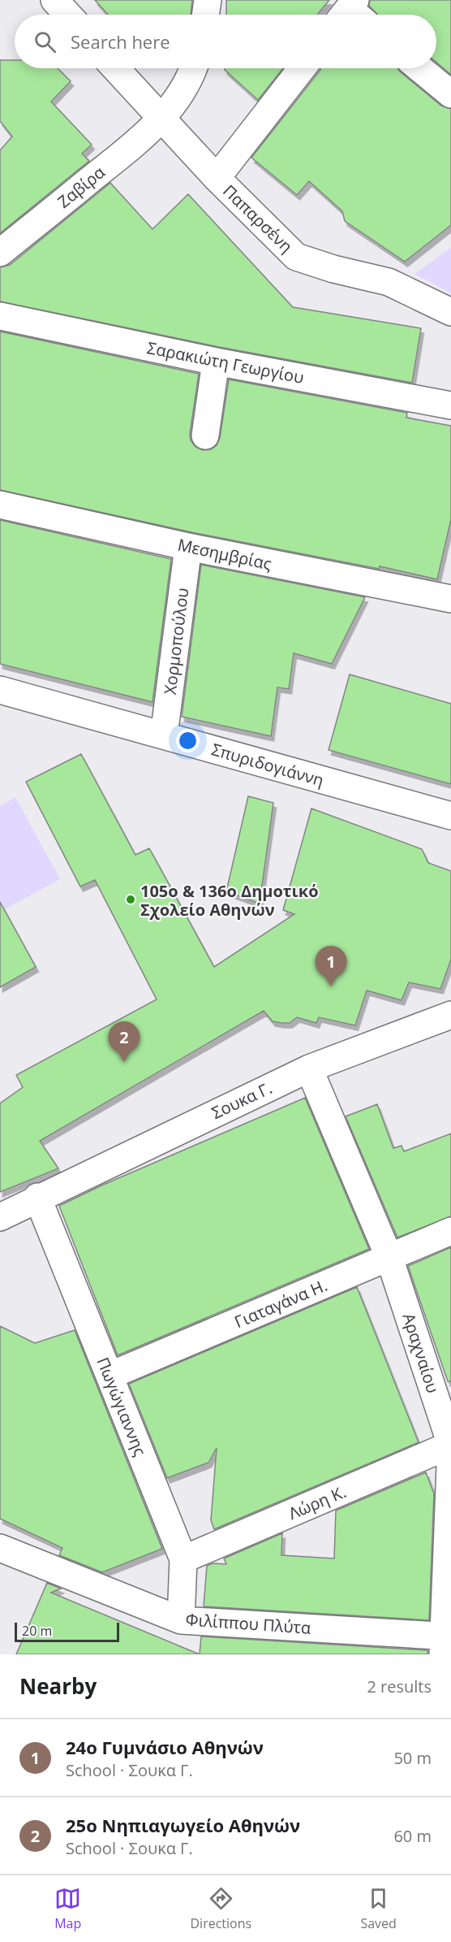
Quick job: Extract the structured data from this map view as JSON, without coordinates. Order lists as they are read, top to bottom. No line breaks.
{"streets":{"street":["Ζαβίρα","Παπαρσένη","Σαρακιώτη Γεωργίου","Μεσημβρίας","Χορμοπούλου","Σπυριδογιάννη","Σουκα Γ.","Γιαταγάνα Η.","Αραχναίου","Πωγώγιαννης","Λώρη Κ.","Φιλίππου Πλύτα"]},"crossings":[["Ζαβίρα","Παπαρσένη"],["Μεσημβρίας","Χορμοπούλου"],["Χορμοπούλου","Σπυριδογιάννη"],["Σουκα Γ.","Αραχναίου"],["Σουκα Γ.","Πωγώγιαννης"],["Γιαταγάνα Η.","Αραχναίου"],["Γιαταγάνα Η.","Πωγώγιαννης"],["Αραχναίου","Λώρη Κ."],["Αραχναίου","Φιλίππου Πλύτα"],["Πωγώγιαννης","Λώρη Κ."],["Πωγώγιαννης","Φιλίππου Πλύτα"]],"places":["105ο & 136ο Δημοτικό Σχολείο Αθηνών"],"scale_bar":"20 m","page":{"search":"Search here","pins":["1","2"],"scale":"20 m","heading":["Nearby","2 results"],"list":[{"mark":"1","name":"24ο Γυμνάσιο Αθηνών","note":"School · Σουκα Γ.","value":"50 m"},{"mark":"2","name":"25ο Νηπιαγωγείο Αθηνών","note":"School · Σουκα Γ.","value":"60 m"}],"nav":["Map","Directions","Saved"]}}
